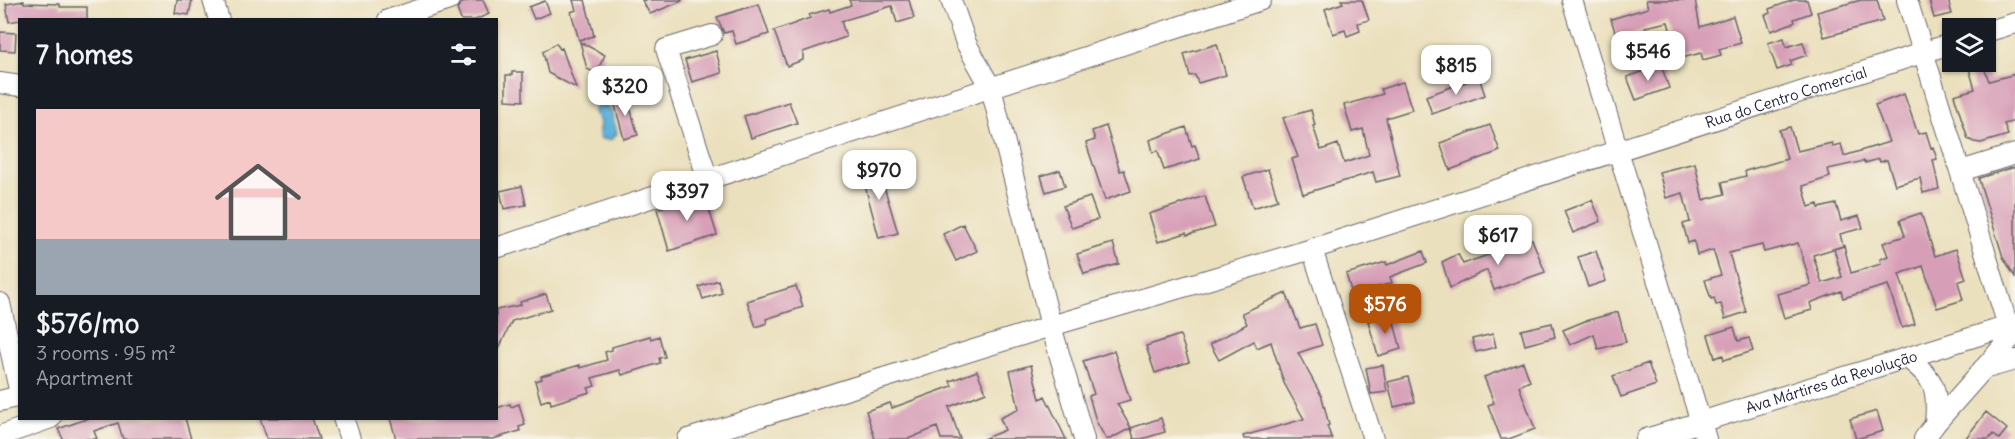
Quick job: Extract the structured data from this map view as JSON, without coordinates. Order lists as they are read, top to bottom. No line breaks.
{"streets":{"street":["Rua do Centro Comercial","Ava Mártires da Revolução"]},"page":{"heading":"7 homes","price":["$546","$815","$320","$970","$397","$617","$576"],"list":[{"name":"$576/mo","note":"3 rooms · 95 m² · Apartment"}]}}
